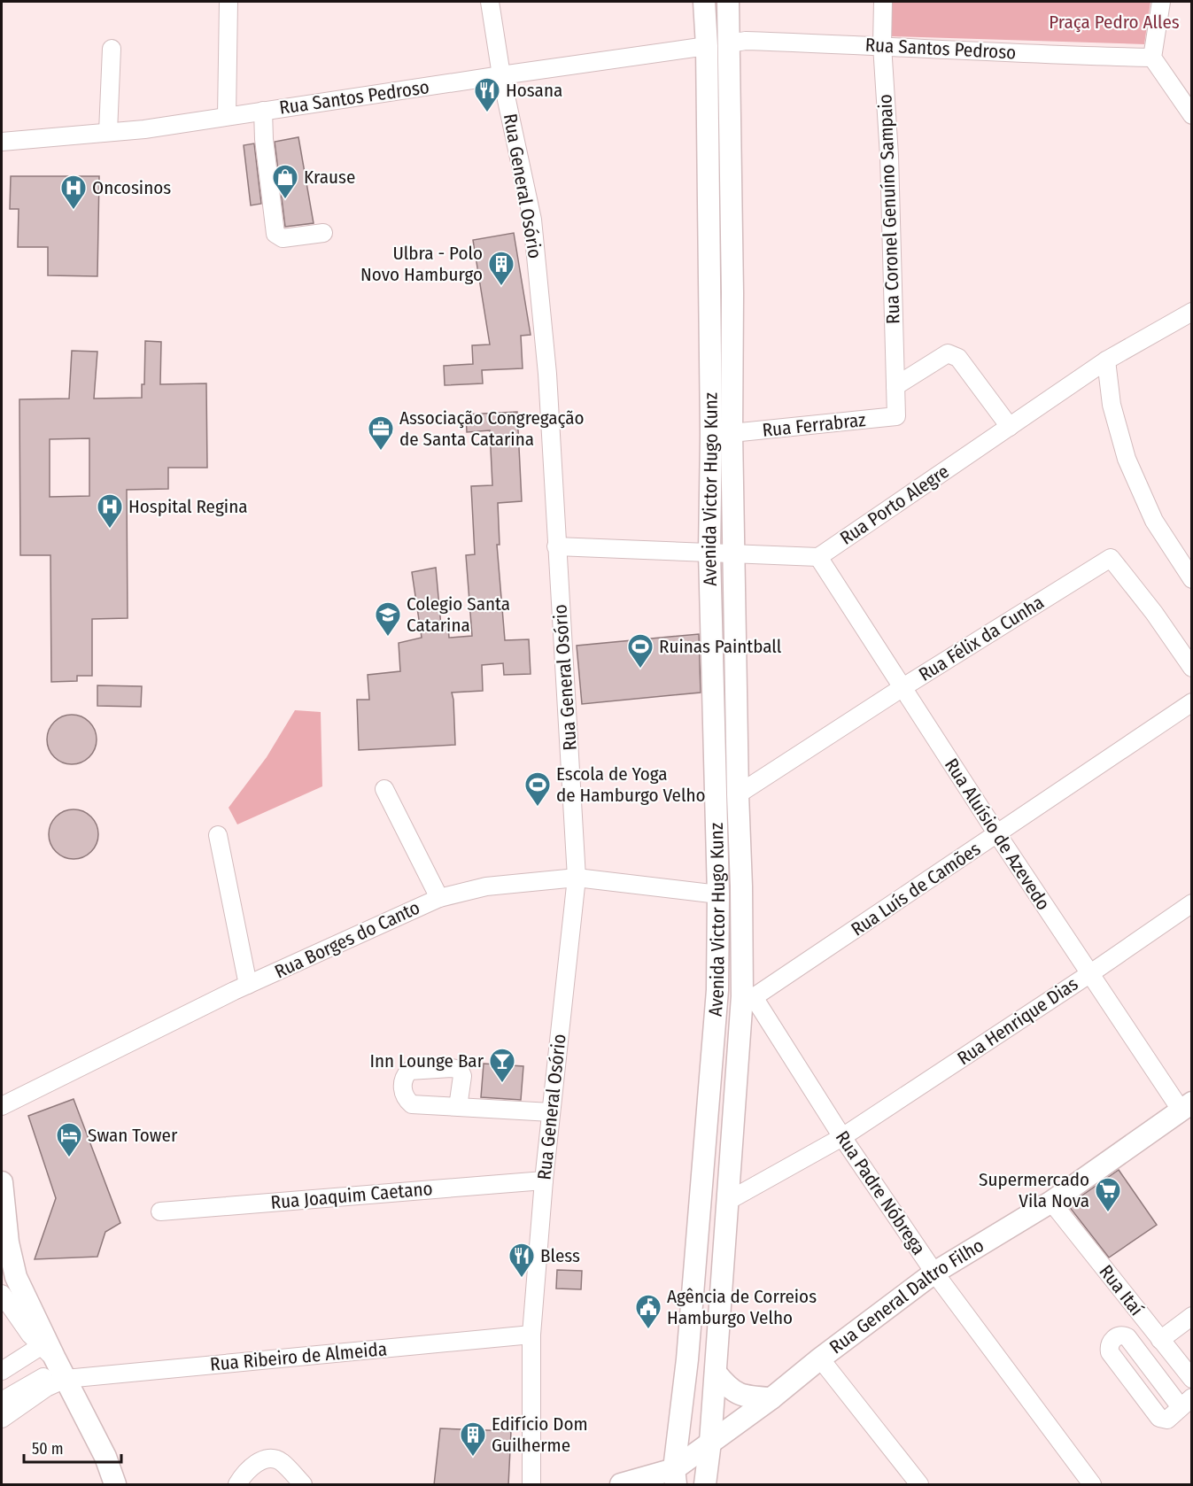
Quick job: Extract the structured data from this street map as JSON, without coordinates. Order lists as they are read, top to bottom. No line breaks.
{"streets":{"main road":["Avenida Victor Hugo Kunz","Rua General Daltro Filho"],"street":["Rua Santos Pedroso","Rua General Osório","Rua Coronel Genuíno Sampaio","Rua Ferrabraz","Rua Porto Alegre","Rua Félix da Cunha","Rua Aluísio de Azevedo","Rua Luís de Camões","Rua Borges do Canto","Rua Henrique Dias","Rua Padre Nóbrega","Rua Joaquim Caetano","Rua Itaí","Rua Ribeiro de Almeida"]},"crossings":[["Rua Santos Pedroso","Rua General Osório"],["Rua Santos Pedroso","Rua Coronel Genuíno Sampaio"],["Rua Santos Pedroso","Avenida Victor Hugo Kunz"],["Rua General Osório","Rua Borges do Canto"],["Rua General Osório","Rua Joaquim Caetano"],["Rua General Osório","Rua Ribeiro de Almeida"],["Rua Coronel Genuíno Sampaio","Rua Ferrabraz"],["Rua Ferrabraz","Avenida Victor Hugo Kunz"],["Avenida Victor Hugo Kunz","Rua Félix da Cunha"],["Avenida Victor Hugo Kunz","Rua Luís de Camões"],["Avenida Victor Hugo Kunz","Rua Borges do Canto"],["Avenida Victor Hugo Kunz","Rua Henrique Dias"],["Avenida Victor Hugo Kunz","Rua Padre Nóbrega"],["Avenida Victor Hugo Kunz","Rua General Daltro Filho"],["Rua Porto Alegre","Rua Aluísio de Azevedo"],["Rua Félix da Cunha","Rua Aluísio de Azevedo"],["Rua Aluísio de Azevedo","Rua Luís de Camões"],["Rua Aluísio de Azevedo","Rua Henrique Dias"],["Rua Aluísio de Azevedo","Rua General Daltro Filho"],["Rua Luís de Camões","Rua Padre Nóbrega"],["Rua Henrique Dias","Rua Padre Nóbrega"],["Rua Padre Nóbrega","Rua General Daltro Filho"],["Rua Itaí","Rua General Daltro Filho"]],"parks":["Praça Pedro Alles"],"places":{"restaurant":["Hosana","Bless"],"shop":["Krause"],"hospital":["Oncosinos","Hospital Regina"],"building":["Ulbra - Polo Novo Hamburgo","Edifício Dom Guilherme"],"office":["Associação Congregação de Santa Catarina"],"school or university":["Colegio Santa Catarina"],"sports":["Ruinas Paintball","Escola de Yoga de Hamburgo Velho"],"bar":["Inn Lounge Bar"],"hotel":["Swan Tower"],"supermarket":["Supermercado Vila Nova"],"public building":["Agência de Correios Hamburgo Velho"]},"scale_bar":"50 m"}
